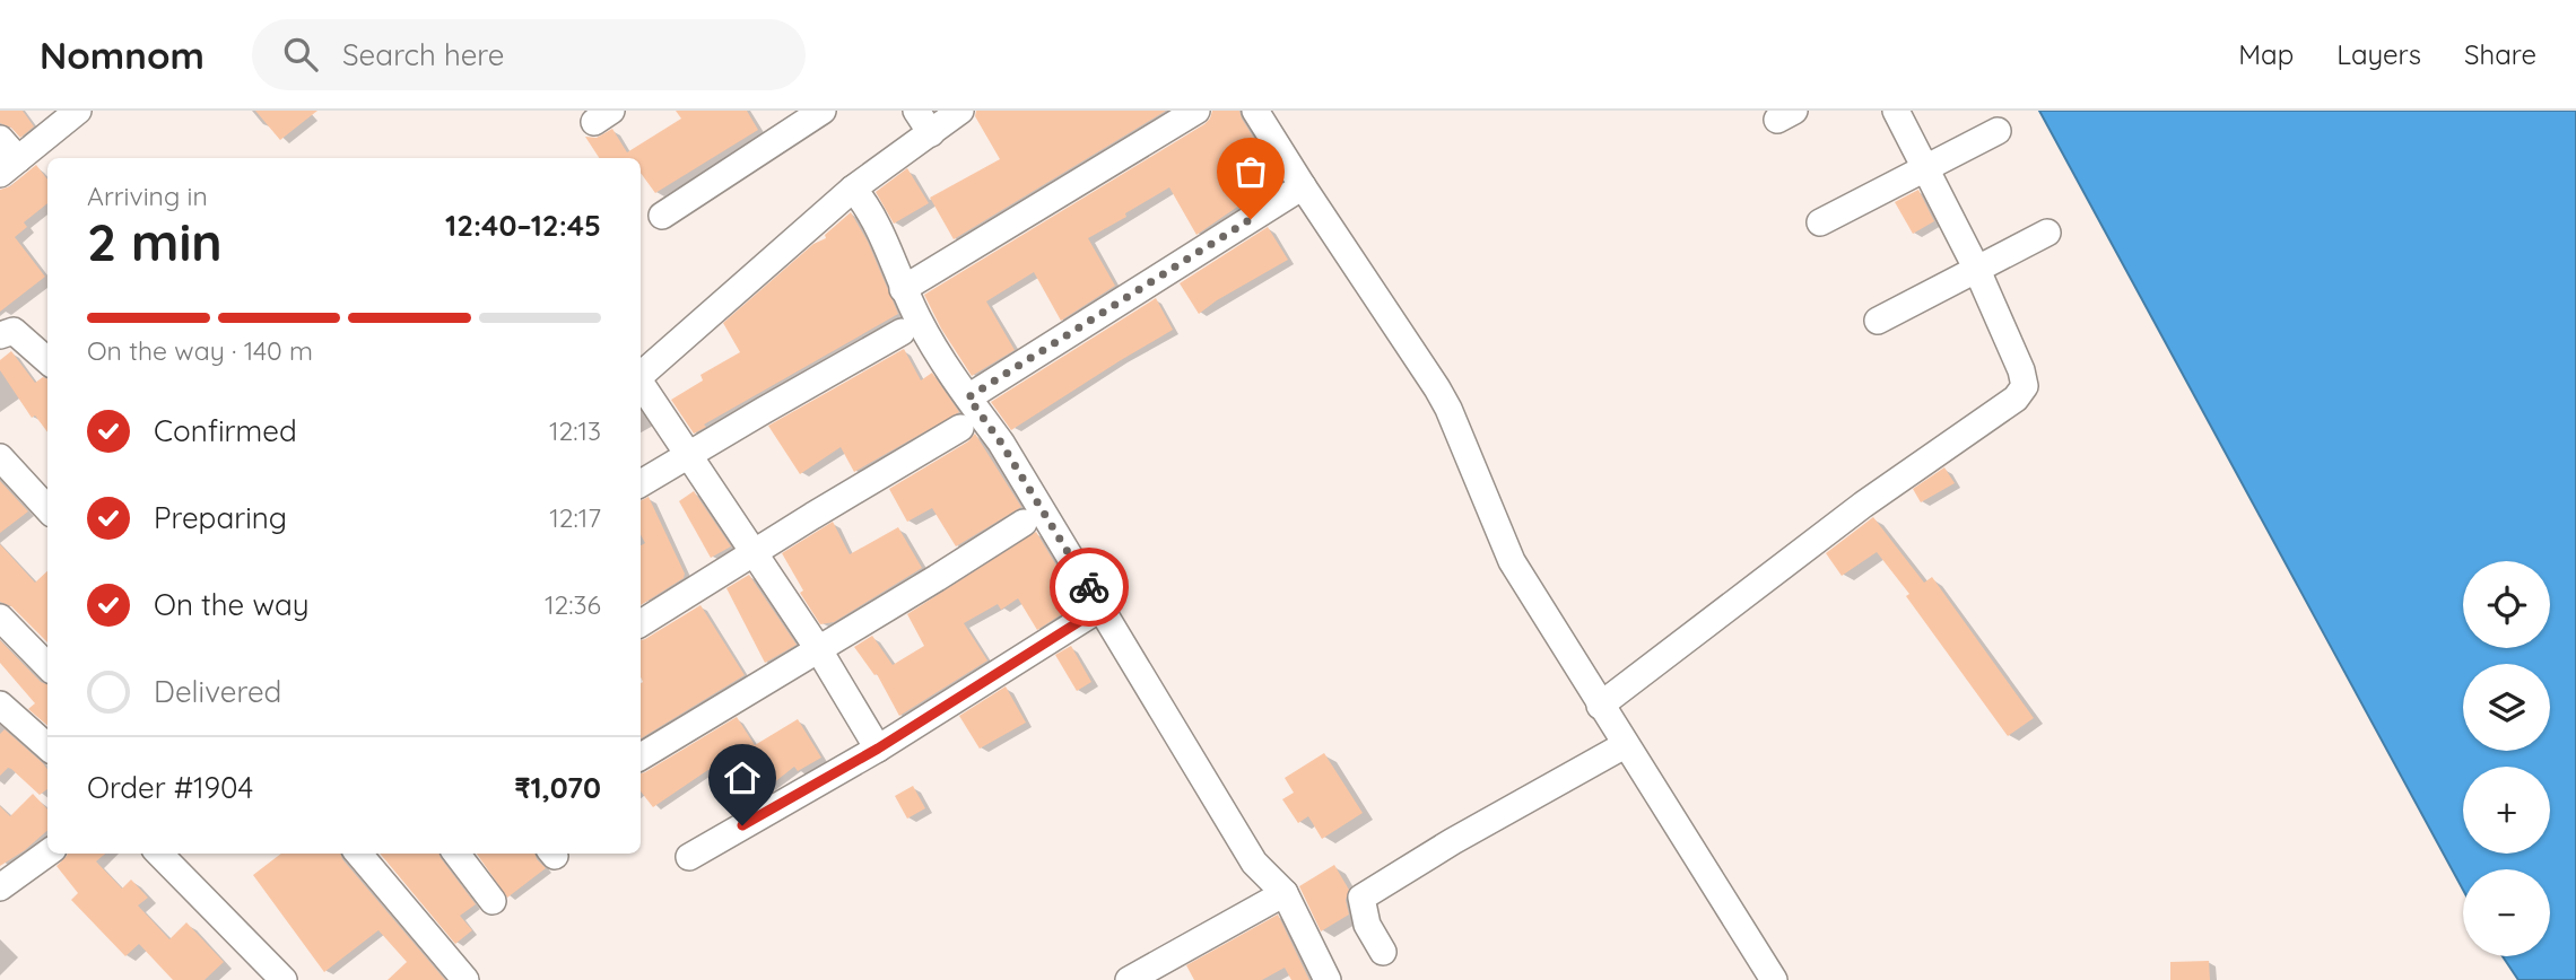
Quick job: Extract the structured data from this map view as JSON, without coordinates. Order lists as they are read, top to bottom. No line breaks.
{"page":{"header":"Nomnom","search":"Search here","nav":["Map","Layers","Share"],"heading":["2 min","Arriving in","12:40–12:45"],"panel":["Order #1904","₹1,070"],"bar":"On the way · 140 m","list":[["Confirmed","12:13"],["Preparing","12:17"],["On the way","12:36"],"Delivered"],"map_buttons":["+","−"]}}
